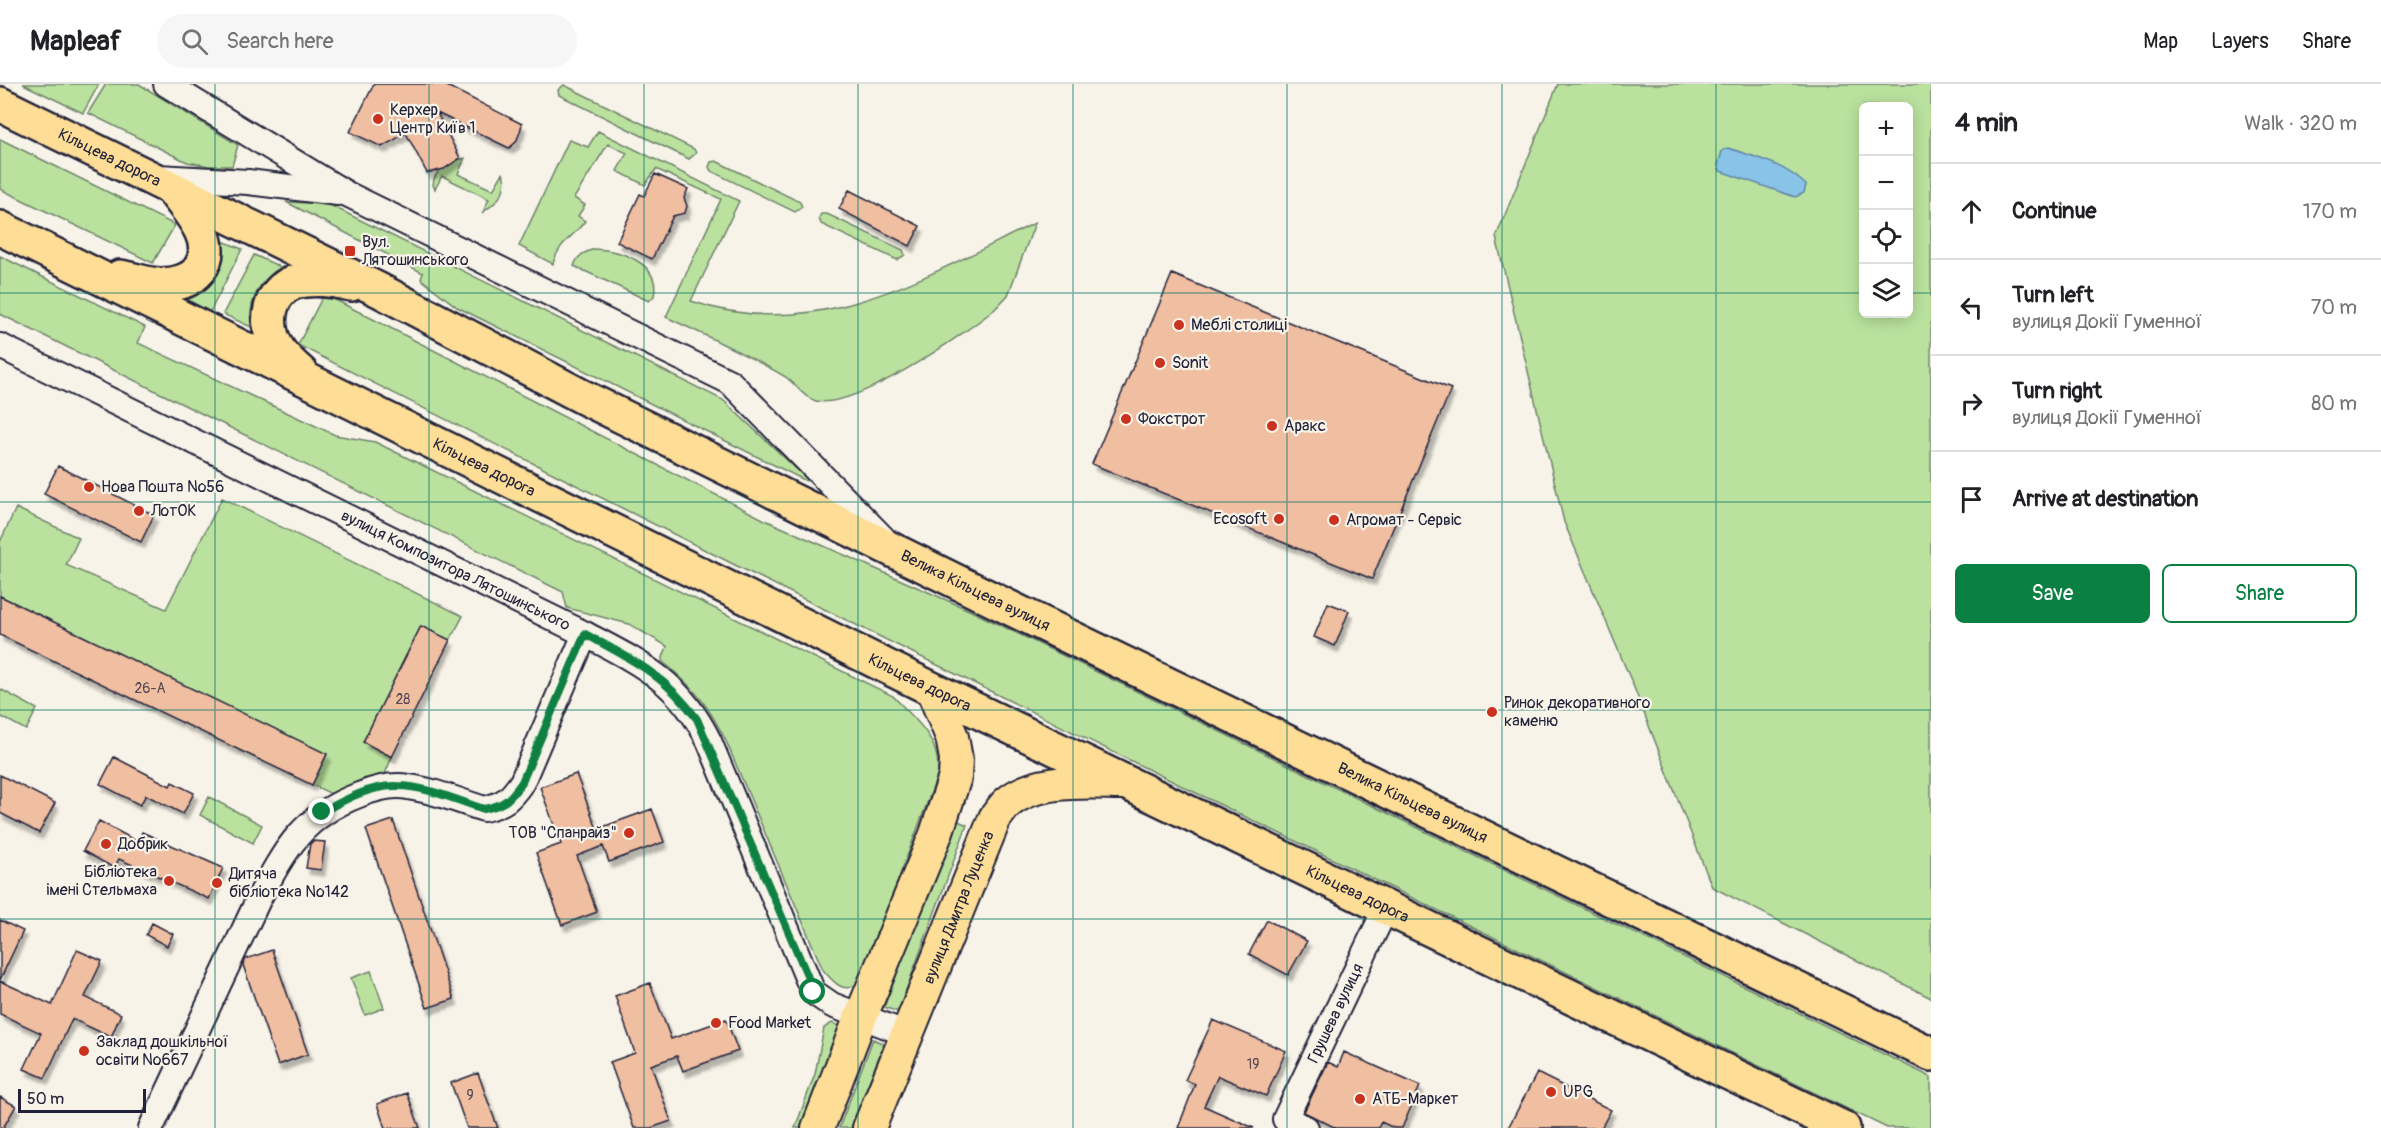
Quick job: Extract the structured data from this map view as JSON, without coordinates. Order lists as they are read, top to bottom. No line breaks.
{"streets":{"highway":["Кільцева дорога","Велика Кільцева вулиця"],"main road":["вулиця Дмитра Луценка"],"street":["вулиця Композитора Лятошинського","Грушева вулиця"]},"crossings":[["Кільцева дорога","Велика Кільцева вулиця"],["Кільцева дорога","вулиця Дмитра Луценка"],["Кільцева дорога","Грушева вулиця"],["вулиця Композитора Лятошинського","вулиця Дмитра Луценка"]],"places":{"other":["Керхер Центр Київ 1","Меблі столиці","Sonit","Фокстрот","Аракс","Нова Пошта №56","ЛотОК","Ecosoft","Агромат - Сервіс","Ринок декоративного каменю","ТОВ \"Спанрайз\"","Добрик","Бібліотека імені Стельмаха","Дитяча бібліотека №142","Food Market","Заклад дошкільної освіти №667","UPG","АТБ-Маркет"],"transit":["Вул. Лятошинського"]},"house_numbers":["26-А","28","19","9"],"scale_bar":"50 m","page":{"header":"Mapleaf","search":"Search here","nav":["Map","Layers","Share"],"heading":["4 min","Walk · 320 m"],"map_buttons":["+","−"],"list":[["Continue","170 m"],["Turn left","вулиця Докії Гуменної","70 m"],["Turn right","вулиця Докії Гуменної","80 m"],"Arrive at destination"],"buttons":["Save","Share"],"scale":"50 m"}}
